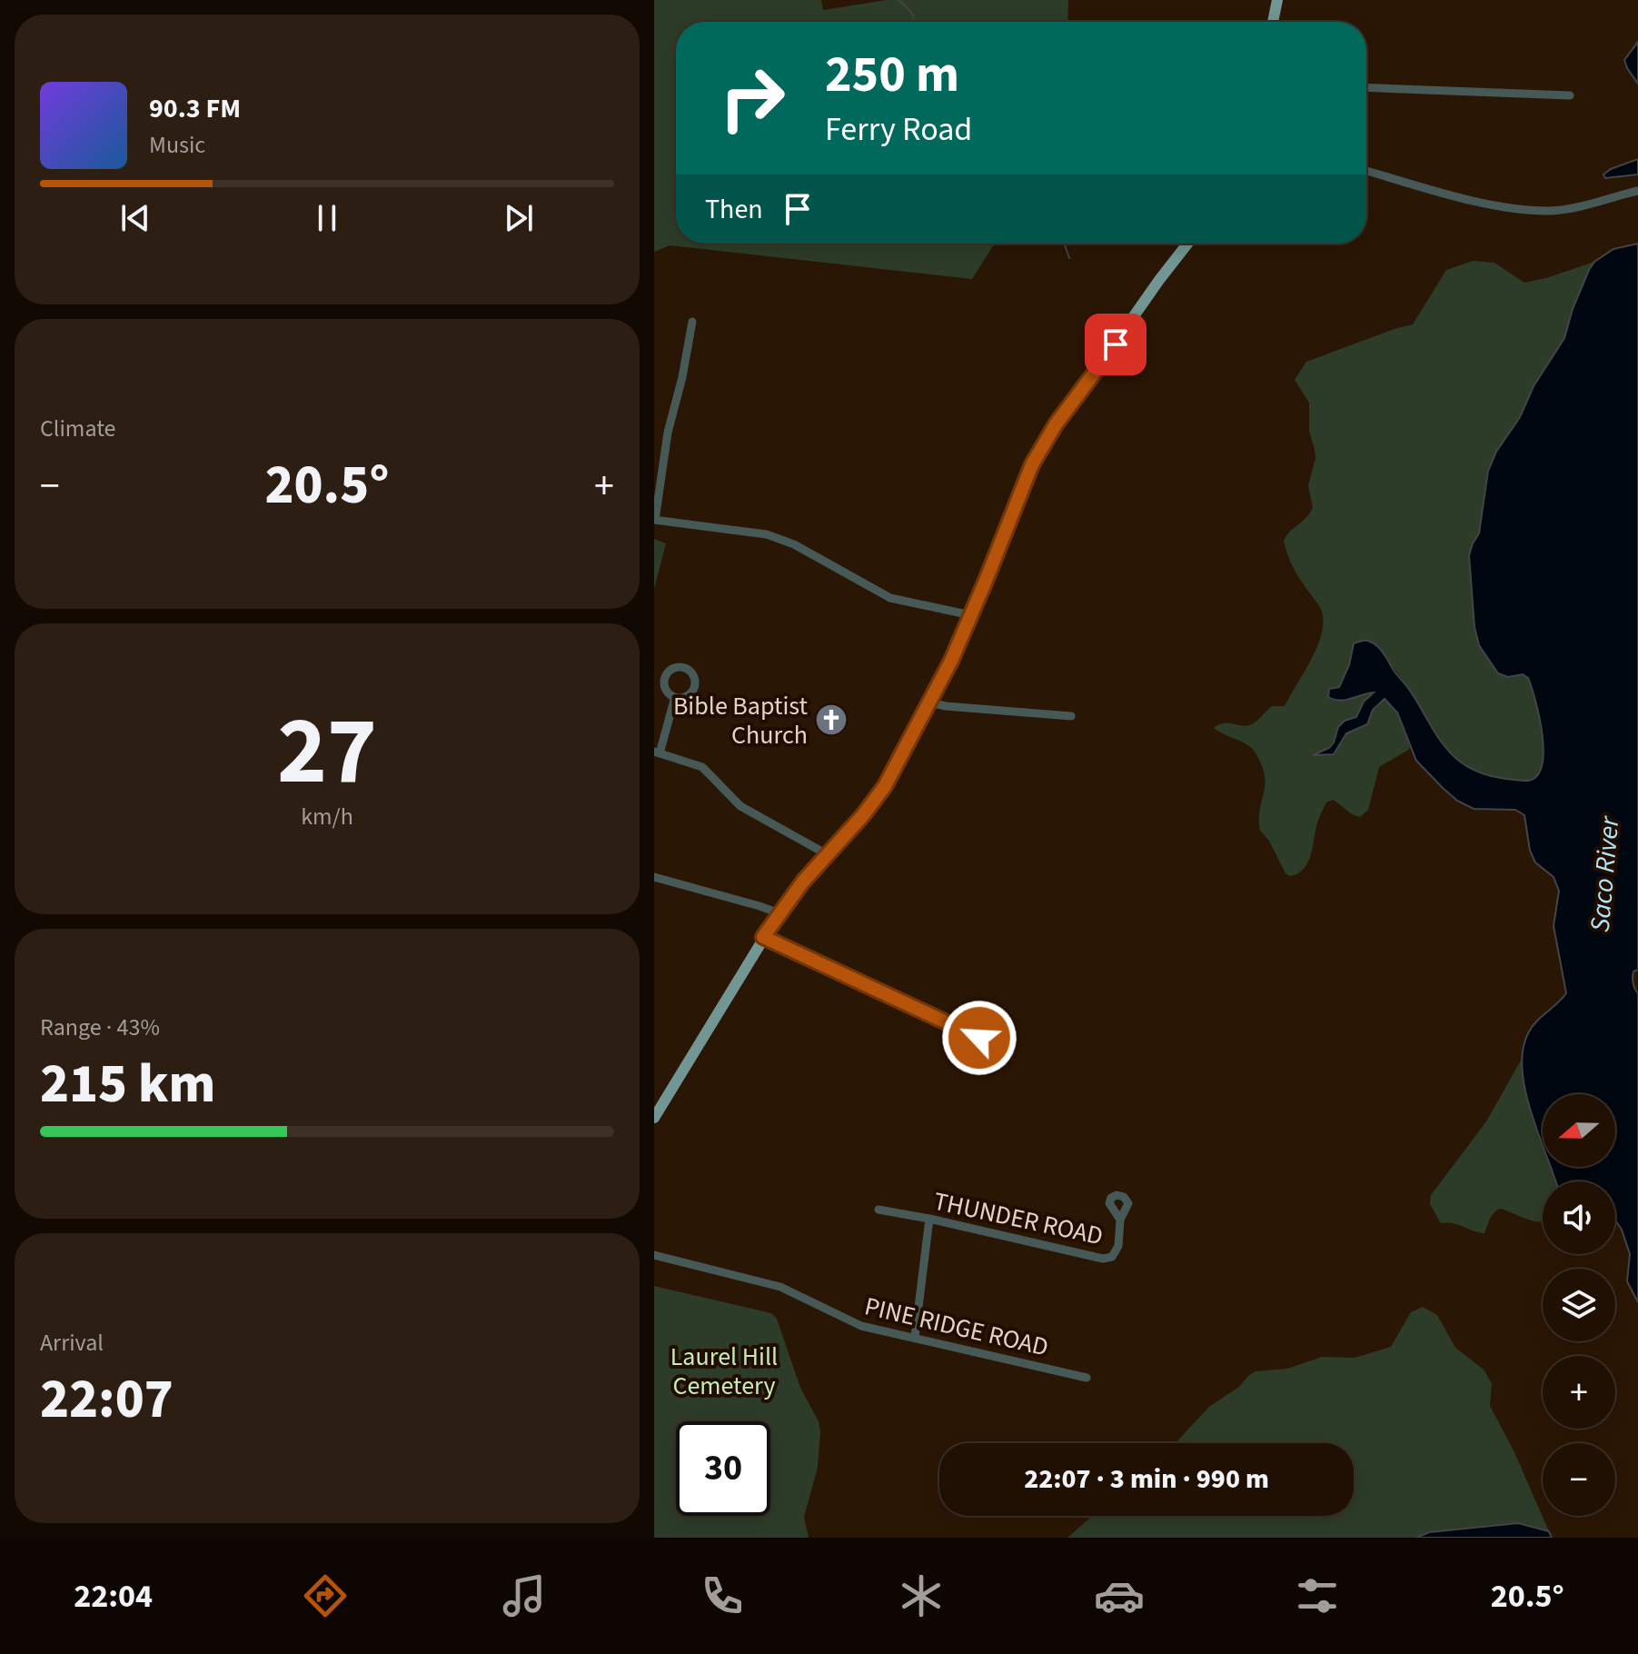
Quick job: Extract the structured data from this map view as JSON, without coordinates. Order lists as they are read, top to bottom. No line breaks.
{"streets":{"street":["THUNDER ROAD","PINE RIDGE ROAD"]},"water":["Saco River"],"parks":["Laurel Hill Cemetery"],"places":{"church":["Bible Baptist Church"]},"north":"left","page":{"turn":["250 m","Ferry Road"],"song":["90.3 FM","Music"],"then":"Then","tile":["Climate",["27","km/h"],["Range · 43%","215 km"],["Arrival","22:07"]],"heat":["−","20.5°","+"],"map_buttons":["+","−"],"limit":"30","trip":"22:07 · 3 min · 990 m","tabs":["22:04","20.5°"]}}
